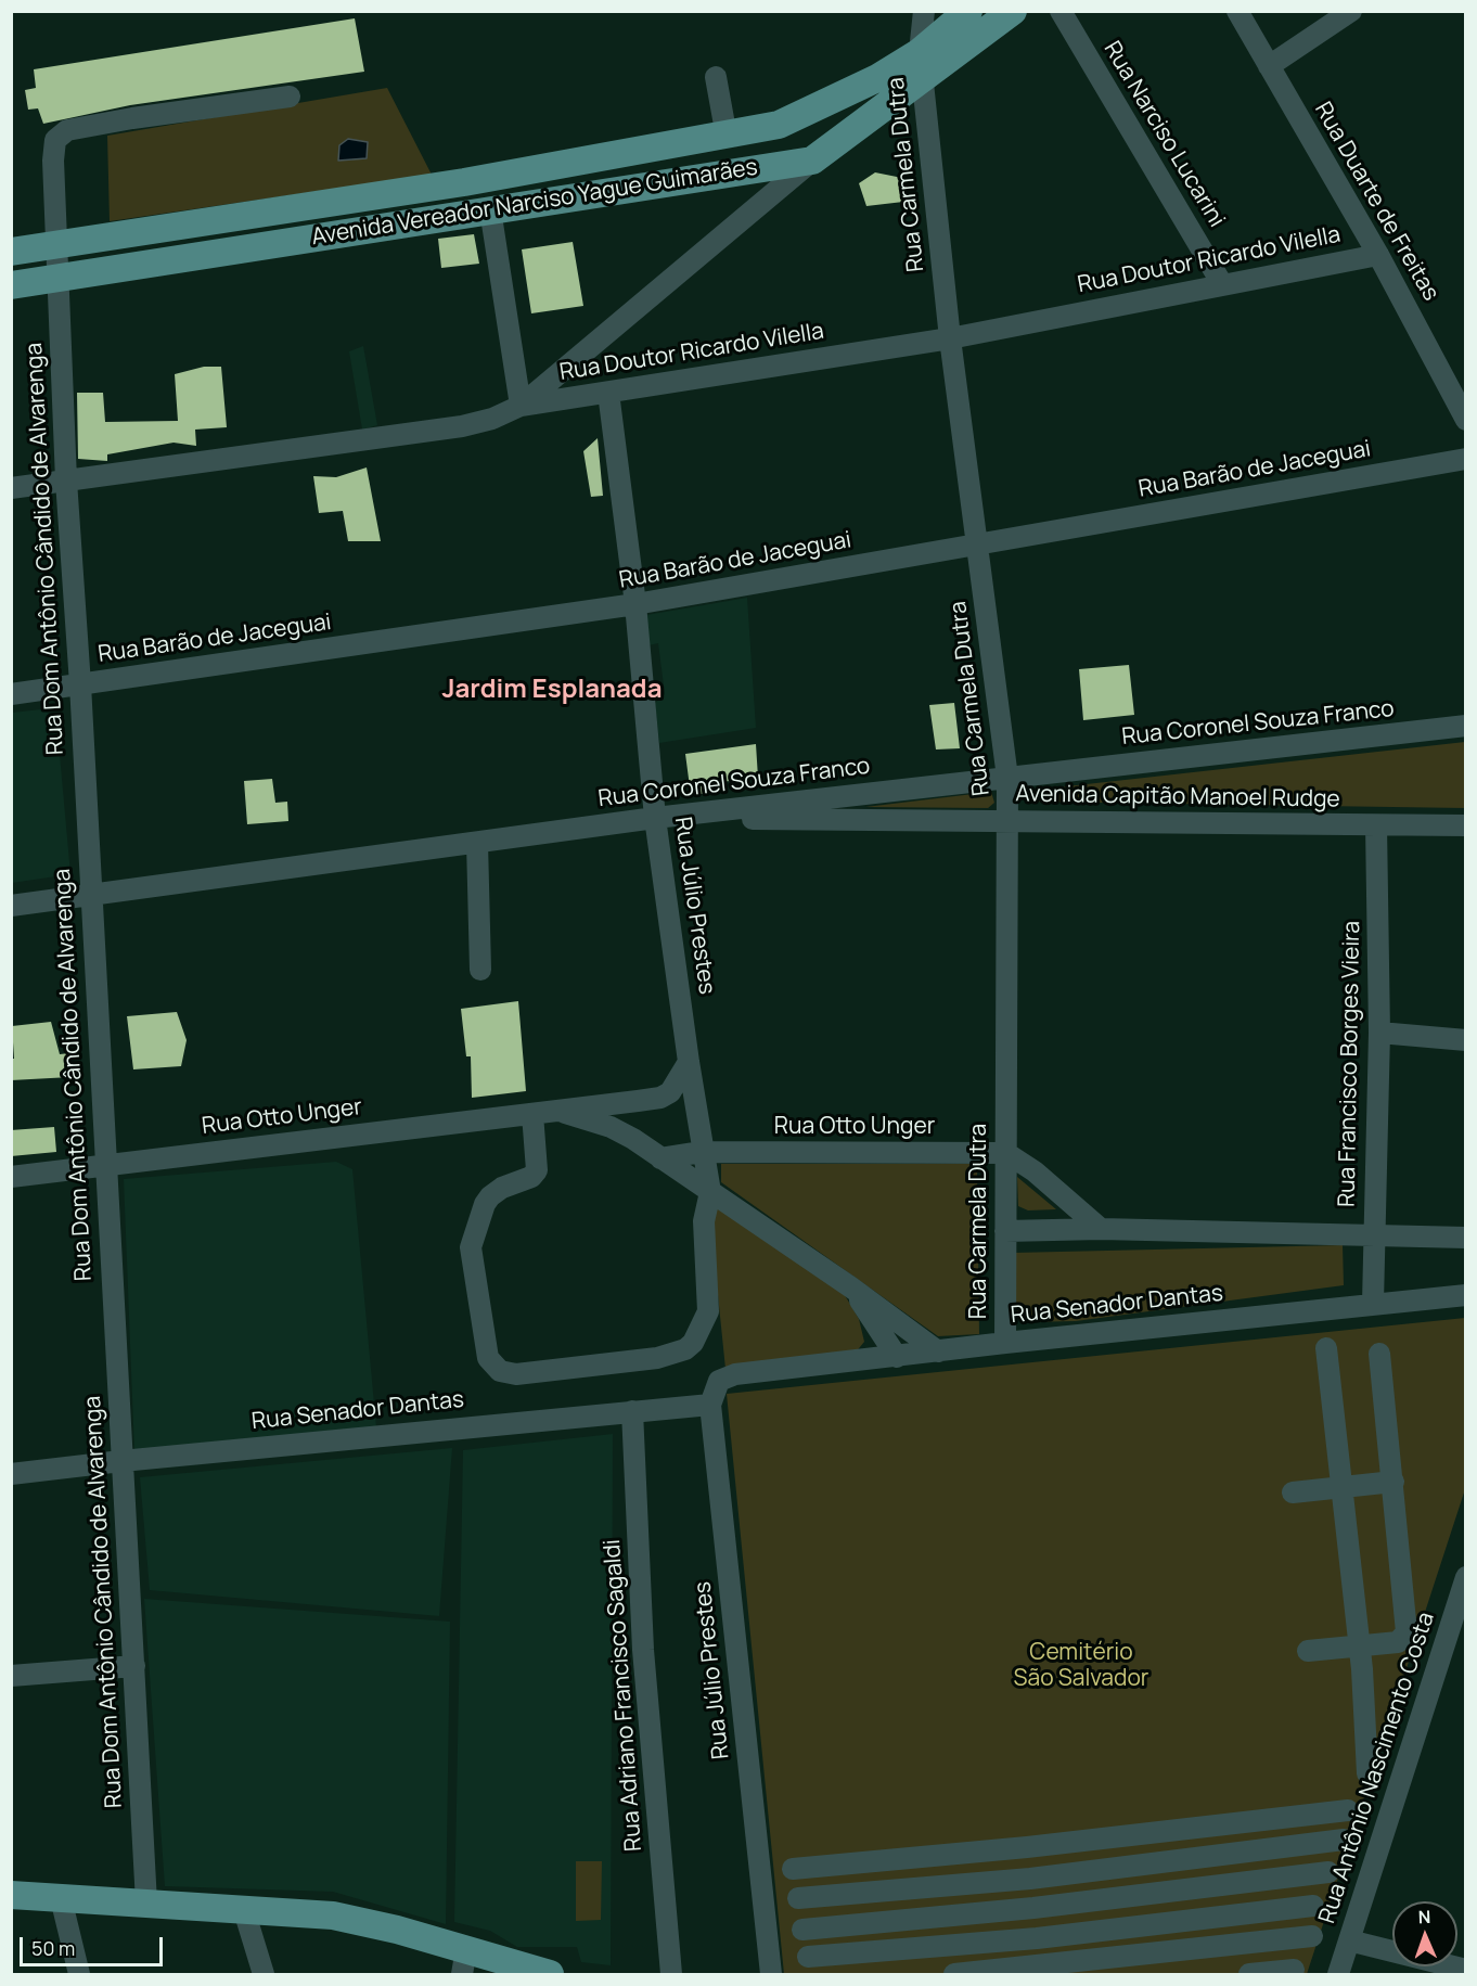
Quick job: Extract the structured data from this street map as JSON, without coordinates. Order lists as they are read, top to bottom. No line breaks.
{"streets":{"main road":["Avenida Vereador Narciso Yague Guimarães"],"street":["Rua Narciso Lucarini","Rua Carmela Dutra","Rua Duarte de Freitas","Rua Doutor Ricardo Vilella","Rua Barão de Jaceguai","Rua Dom Antônio Cândido de Alvarenga","Rua Coronel Souza Franco","Avenida Capitão Manoel Rudge","Rua Júlio Prestes","Rua Francisco Borges Vieira","Rua Otto Unger","Rua Senador Dantas","Rua Adriano Francisco Sagaldi","Rua Antônio Nascimento Costa"]},"crossings":[["Rua Narciso Lucarini","Rua Doutor Ricardo Vilella"],["Rua Carmela Dutra","Avenida Vereador Narciso Yague Guimarães"],["Rua Carmela Dutra","Rua Doutor Ricardo Vilella"],["Rua Carmela Dutra","Rua Barão de Jaceguai"],["Rua Carmela Dutra","Rua Coronel Souza Franco"],["Rua Carmela Dutra","Avenida Capitão Manoel Rudge"],["Rua Carmela Dutra","Rua Otto Unger"],["Rua Carmela Dutra","Rua Senador Dantas"],["Rua Duarte de Freitas","Rua Doutor Ricardo Vilella"],["Avenida Vereador Narciso Yague Guimarães","Rua Dom Antônio Cândido de Alvarenga"],["Rua Doutor Ricardo Vilella","Rua Dom Antônio Cândido de Alvarenga"],["Rua Doutor Ricardo Vilella","Rua Júlio Prestes"],["Rua Barão de Jaceguai","Rua Dom Antônio Cândido de Alvarenga"],["Rua Barão de Jaceguai","Rua Júlio Prestes"],["Rua Dom Antônio Cândido de Alvarenga","Rua Coronel Souza Franco"],["Rua Dom Antônio Cândido de Alvarenga","Rua Otto Unger"],["Rua Dom Antônio Cândido de Alvarenga","Rua Senador Dantas"],["Rua Coronel Souza Franco","Avenida Capitão Manoel Rudge"],["Rua Coronel Souza Franco","Rua Júlio Prestes"],["Avenida Capitão Manoel Rudge","Rua Júlio Prestes"],["Avenida Capitão Manoel Rudge","Rua Francisco Borges Vieira"],["Rua Júlio Prestes","Rua Otto Unger"],["Rua Júlio Prestes","Rua Senador Dantas"],["Rua Francisco Borges Vieira","Rua Senador Dantas"],["Rua Otto Unger","Rua Senador Dantas"],["Rua Senador Dantas","Rua Adriano Francisco Sagaldi"]],"districts":["Jardim Esplanada"],"parks":["Cemitério São Salvador"],"scale_bar":"50 m","north":"top"}
